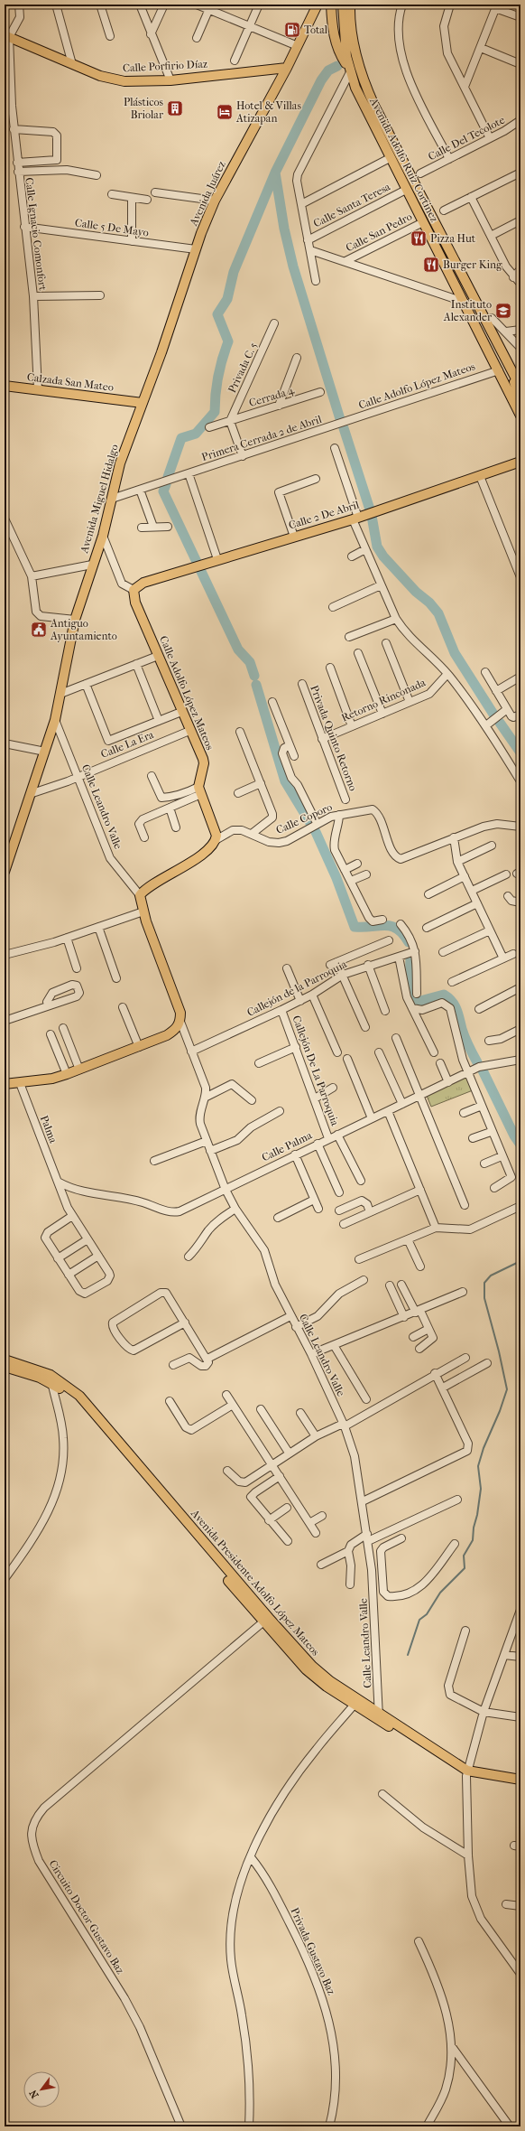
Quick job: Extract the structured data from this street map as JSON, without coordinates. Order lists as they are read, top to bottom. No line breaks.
{"streets":{"main road":["Calle Porfirio Díaz","Avenida Adolfo Ruiz Cortinez","Avenida Juárez","Calzada San Mateo","Calle Adolfo López Mateos","Avenida Miguel Hidalgo","Calle 2 De Abril","Avenida Presidente Adolfo López Mateos"],"street":["Calle Del Tecolote","Calle Santa Teresa","Calle 5 De Mayo","Calle San Pedro","Calle Ignacio Comonfort","Privada C. 5","Cerrada 4","Primera Cerrada 2 de Abril","Retorno Rinconada","Privada Quinto Retorno","Calle La Era","Calle Leandro Valle","Calle Coporo","Callejón de la Parroquia","Callejón De La Parroquia","Palma","Calle Palma","Circuito Doctor Gustavo Baz","Privada Gustavo Baz"]},"crossings":[["Calle Porfirio Díaz","Avenida Juárez"],["Calle Porfirio Díaz","Calle Ignacio Comonfort"],["Avenida Adolfo Ruiz Cortinez","Calle Santa Teresa"],["Avenida Adolfo Ruiz Cortinez","Calle San Pedro"],["Avenida Adolfo Ruiz Cortinez","Calle Adolfo López Mateos"],["Avenida Juárez","Calle 5 De Mayo"],["Avenida Juárez","Calzada San Mateo"],["Avenida Juárez","Avenida Miguel Hidalgo"],["Calle 5 De Mayo","Calle Ignacio Comonfort"],["Calle Ignacio Comonfort","Calzada San Mateo"],["Privada C. 5","Cerrada 4"],["Calzada San Mateo","Avenida Miguel Hidalgo"],["Calle Adolfo López Mateos","Primera Cerrada 2 de Abril"],["Calle Adolfo López Mateos","Calle 2 De Abril"],["Calle Adolfo López Mateos","Calle La Era"],["Primera Cerrada 2 de Abril","Avenida Miguel Hidalgo"],["Avenida Miguel Hidalgo","Calle La Era"],["Avenida Miguel Hidalgo","Calle Leandro Valle"],["Retorno Rinconada","Privada Quinto Retorno"],["Calle La Era","Calle Leandro Valle"],["Calle Leandro Valle","Callejón de la Parroquia"],["Calle Leandro Valle","Calle Palma"],["Calle Leandro Valle","Avenida Presidente Adolfo López Mateos"],["Callejón de la Parroquia","Callejón De La Parroquia"],["Callejón De La Parroquia","Calle Palma"],["Palma","Calle Palma"],["Avenida Presidente Adolfo López Mateos","Circuito Doctor Gustavo Baz"]],"places":{"fuel station":["Total"],"building":["Plásticos Briolar"],"hotel":["Hotel & Villas Atizapan"],"restaurant":["Pizza Hut","Burger King"],"school or university":["Instituto Alexander"],"public building":["Antiguo Ayuntamiento"]},"north":"bottom left"}
